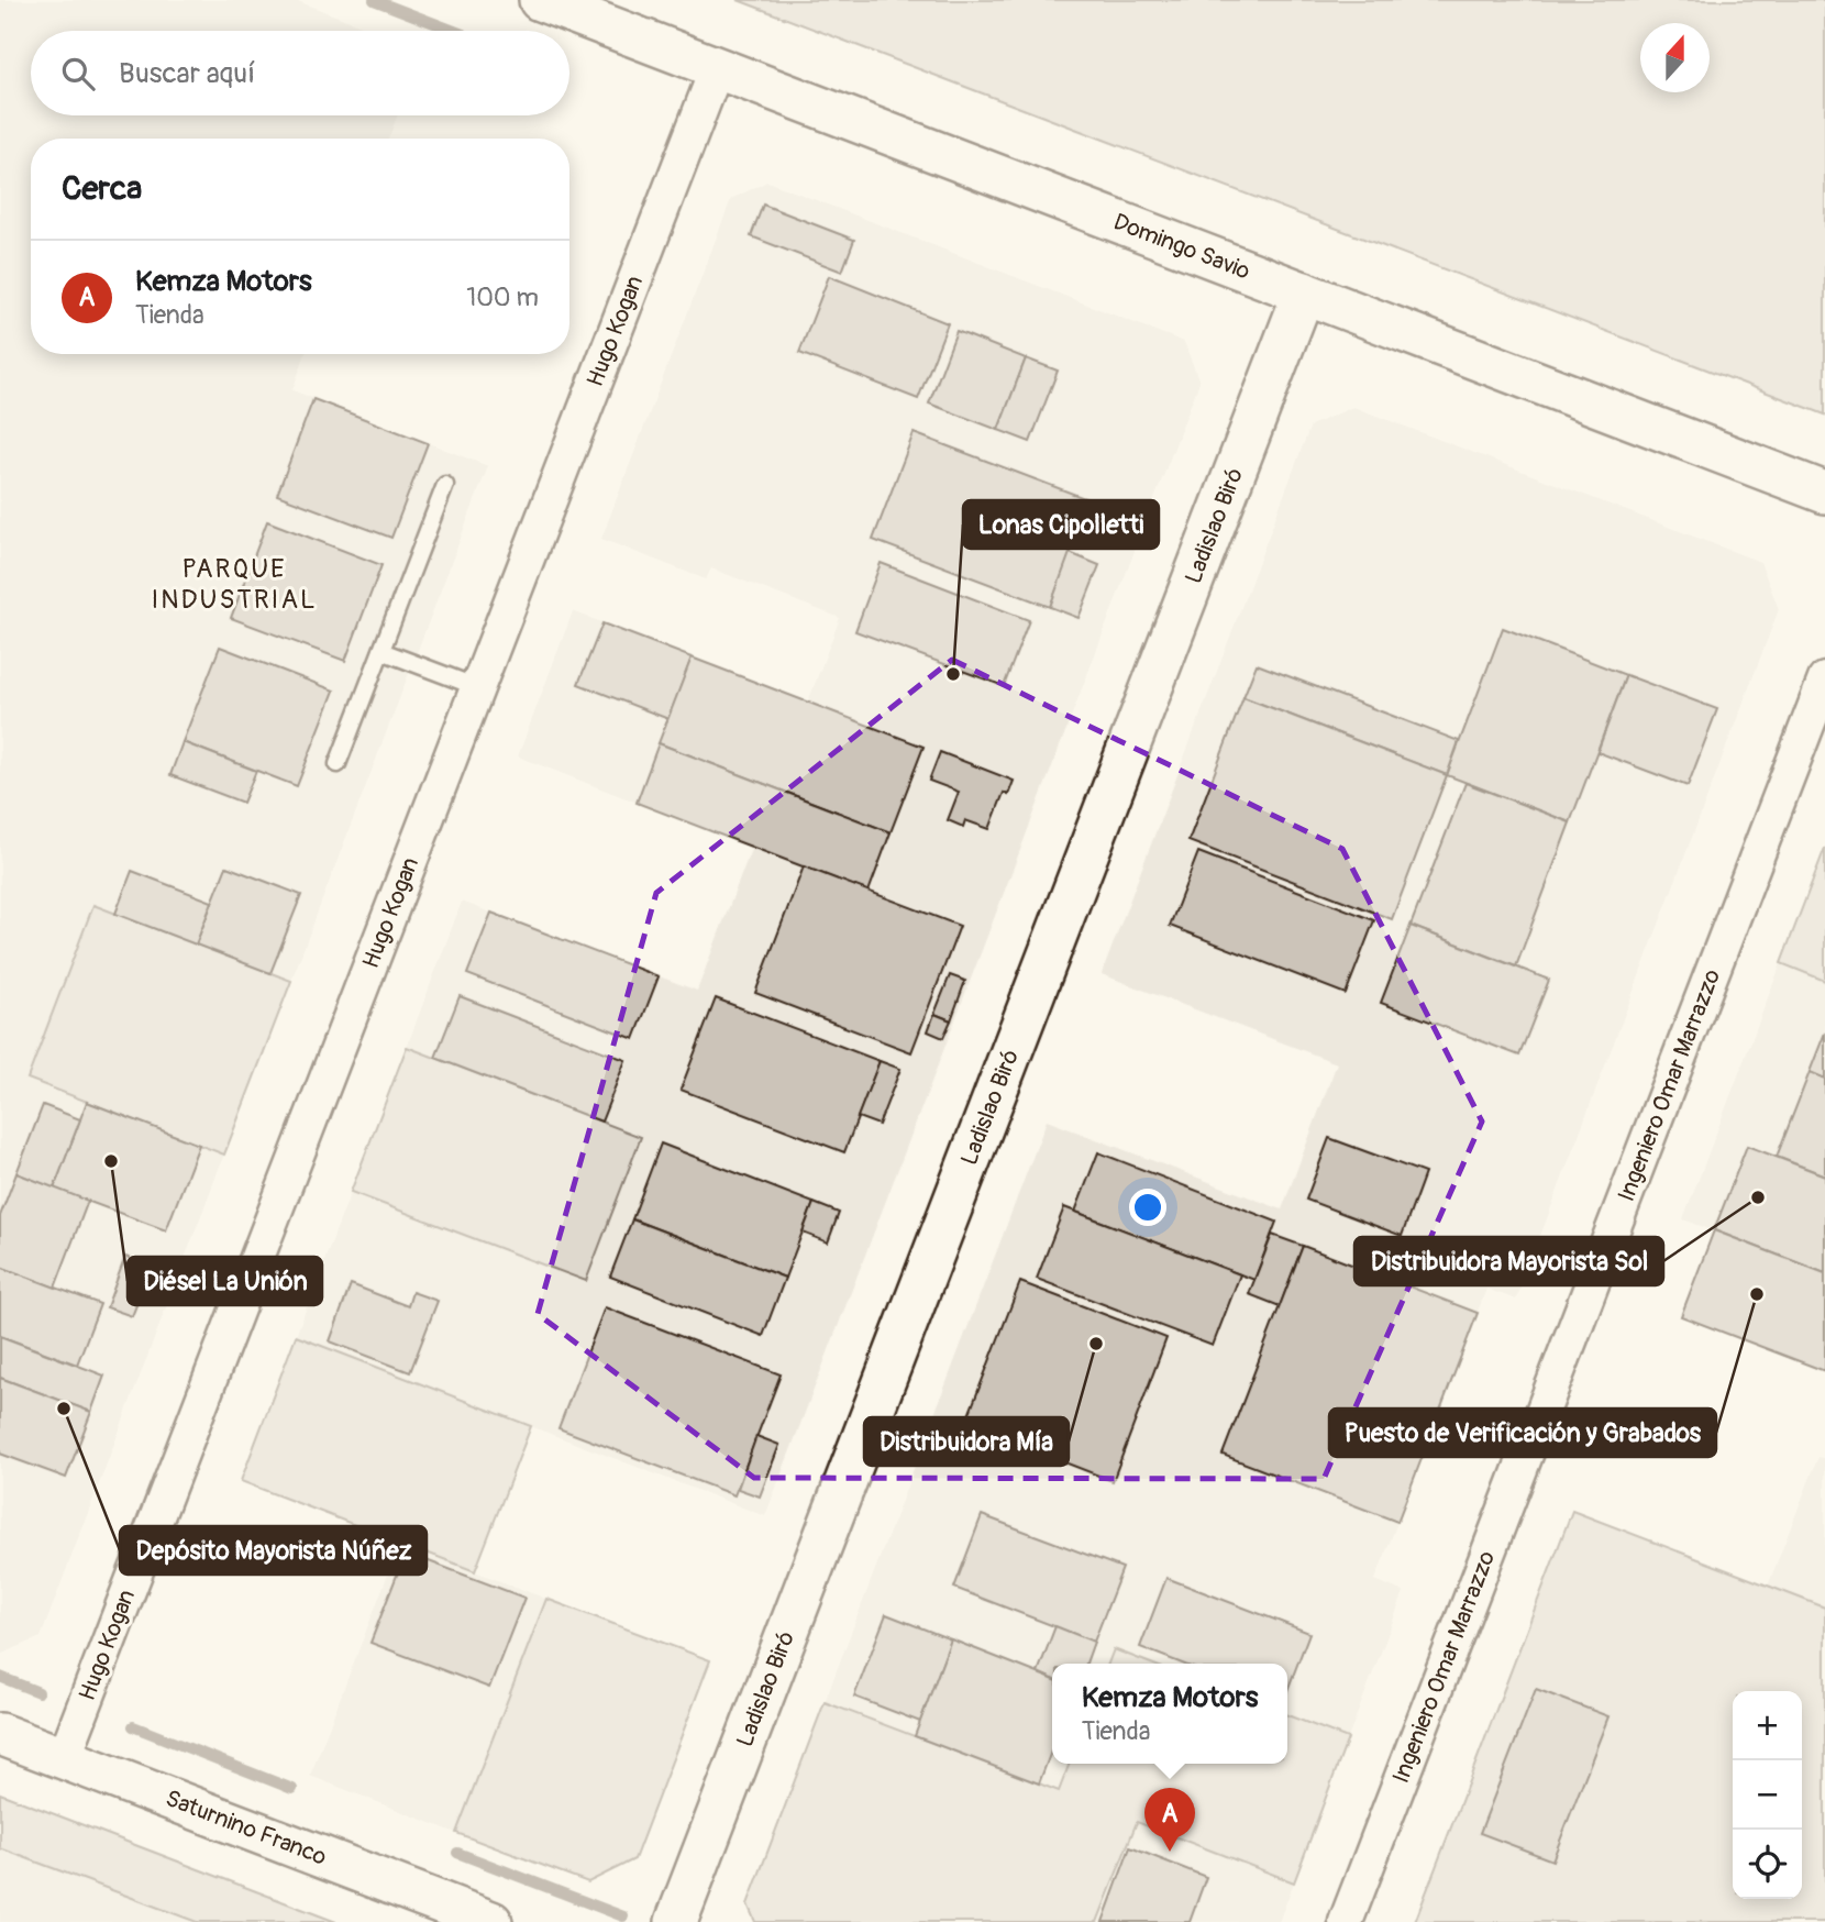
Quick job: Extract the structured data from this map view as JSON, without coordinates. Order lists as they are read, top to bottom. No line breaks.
{"streets":{"street":["Domingo Savio","Hugo Kogan","Ladislao Biró","Ingeniero Omar Marrazzo","Saturnino Franco"]},"crossings":[["Domingo Savio","Hugo Kogan"],["Domingo Savio","Ladislao Biró"],["Hugo Kogan","Saturnino Franco"]],"districts":["PARQUE INDUSTRIAL"],"places":["Lonas Cipolletti","Diésel La Unión","Distribuidora Mayorista Sol","Puesto de Verificación y Grabados","Distribuidora Mía","Depósito Mayorista Núñez"],"north":"top","page":{"search":"Buscar aquí","heading":"Cerca","list":[{"mark":"A","name":"Kemza Motors","note":"Tienda","value":"100 m"}],"popup":["Kemza Motors","Tienda"],"map_buttons":["+","−"],"pins":"A"}}
